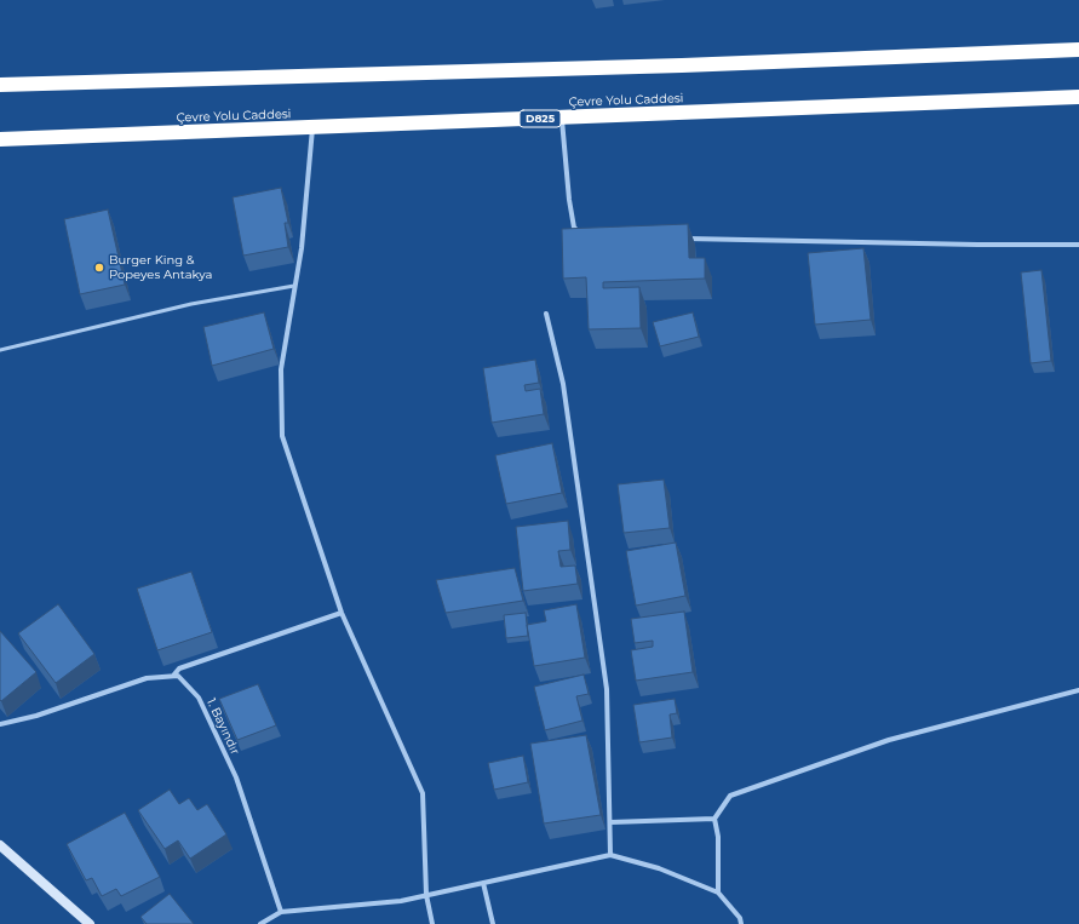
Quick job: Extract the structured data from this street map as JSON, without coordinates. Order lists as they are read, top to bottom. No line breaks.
{"streets":{"highway":["Çevre Yolu Caddesi","D825"],"street":["1. Bayındır"]},"places":["Burger King & Popeyes Antakya"]}
